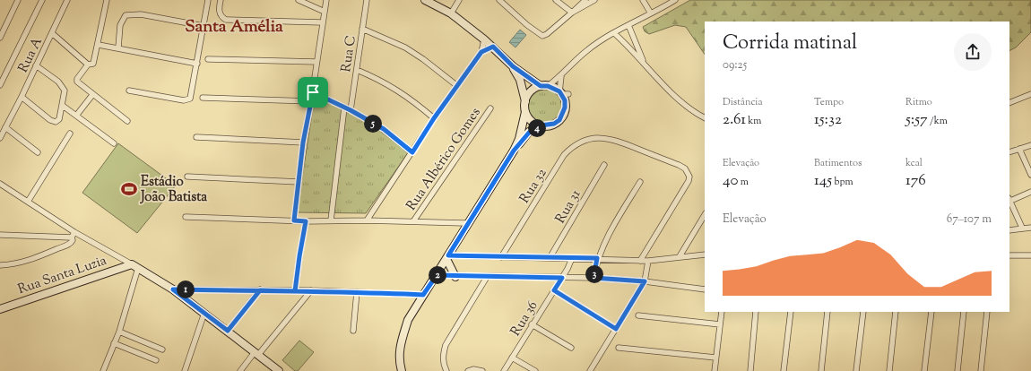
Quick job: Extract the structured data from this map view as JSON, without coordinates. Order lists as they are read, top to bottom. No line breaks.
{"streets":{"street":["Rua C","Rua A","Rua Albérico Gomes","Rua 32","Rua 31","Rua Santa Luzia","Rua 36"]},"districts":["Santa Amélia"],"places":{"sports":["Estádio João Batista"]},"page":{"heading":["Corrida matinal","09:25"],"stats":[["Distância","2.61 km"],["Tempo","15:32"],["Ritmo","5:57 /km"],["Elevação","40 m"],["Batimentos","145 bpm"],["kcal","176"]],"pins":["5","4","3","2","1"],"chart":["Elevação","67–107 m"]}}
